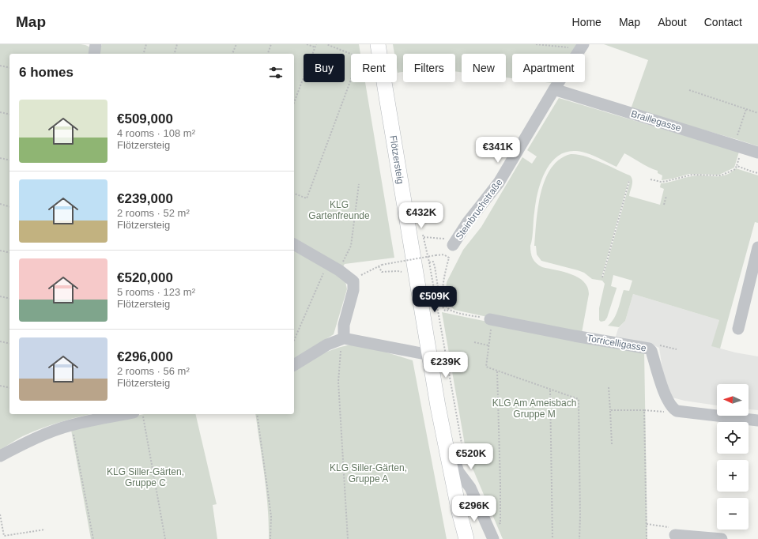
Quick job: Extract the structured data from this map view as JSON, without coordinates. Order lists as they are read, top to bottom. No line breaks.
{"streets":{"main road":["Flötzersteig"],"street":["Braillegasse","Steinbruchstraße","Torricelligasse"]},"crossings":[["Braillegasse","Steinbruchstraße"]],"parks":["KLG Gartenfreunde","KLG Am Ameisbach Gruppe M","KLG Siller-Gärten, Gruppe A","KLG Siller-Gärten, Gruppe C"],"north":"left","page":{"header":"Map","nav":["Home","Map","About","Contact"],"chip":["Buy","Rent","Filters","New","Apartment"],"heading":"6 homes","list":[{"name":"€509,000","note":"4 rooms · 108 m² · Flötzersteig"},{"name":"€239,000","note":"2 rooms · 52 m² · Flötzersteig"},{"name":"€520,000","note":"5 rooms · 123 m² · Flötzersteig"},{"name":"€296,000","note":"2 rooms · 56 m² · Flötzersteig"}],"price":["€341K","€432K","€509K","€239K","€520K","€296K"],"map_buttons":["+","−"]}}
